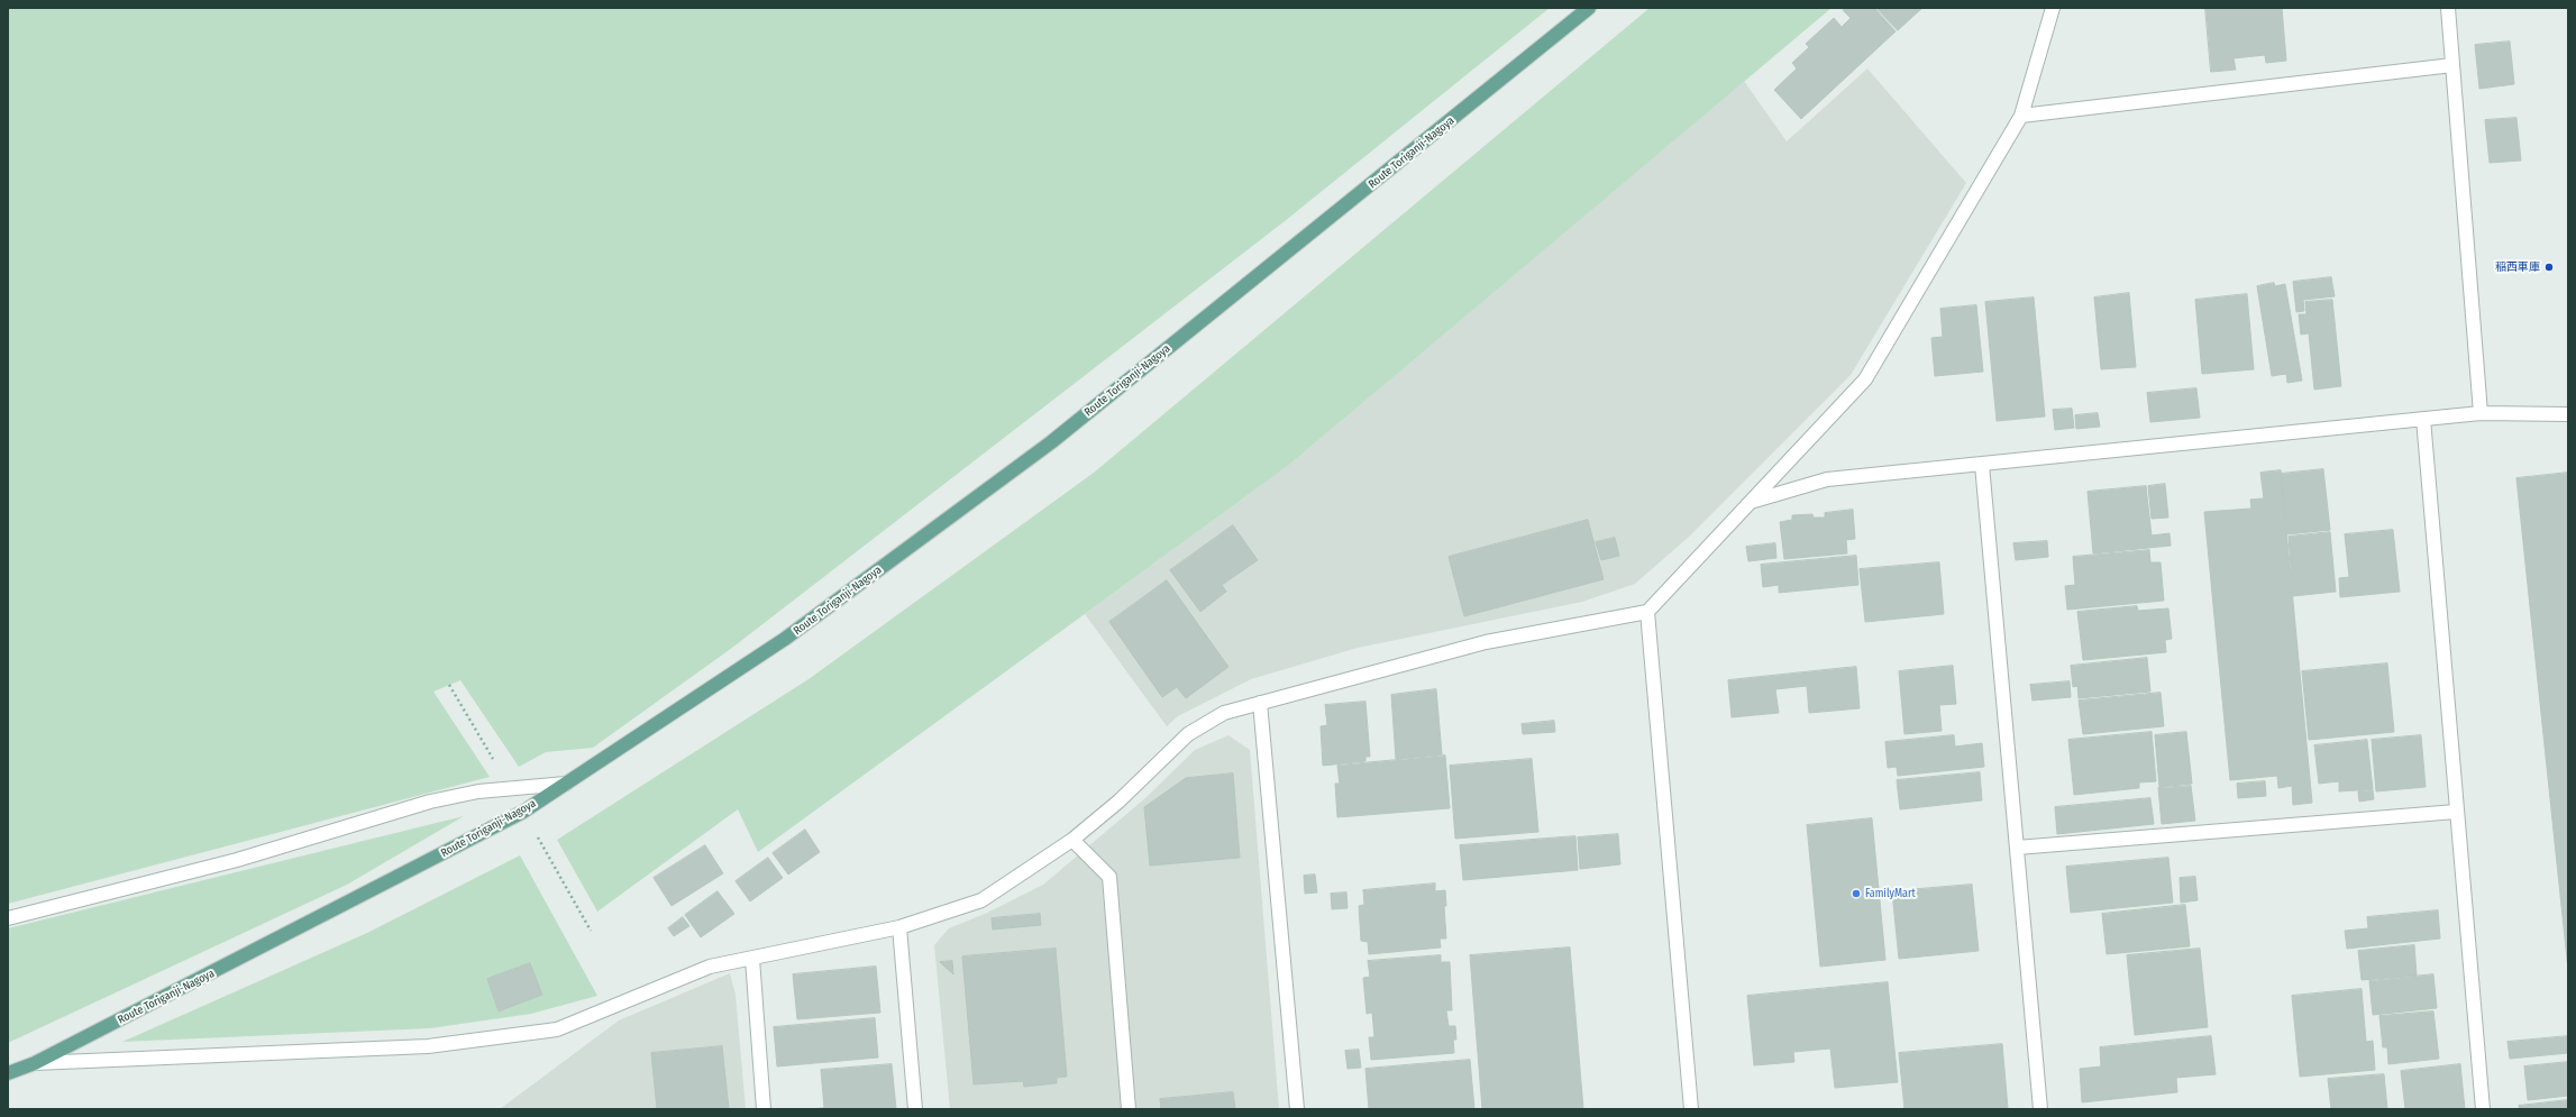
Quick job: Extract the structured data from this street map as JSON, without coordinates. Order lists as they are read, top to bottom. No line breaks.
{"streets":{"main road":["Route Toriganji-Nagoya"]},"places":["稲西車庫","FamilyMart"]}
